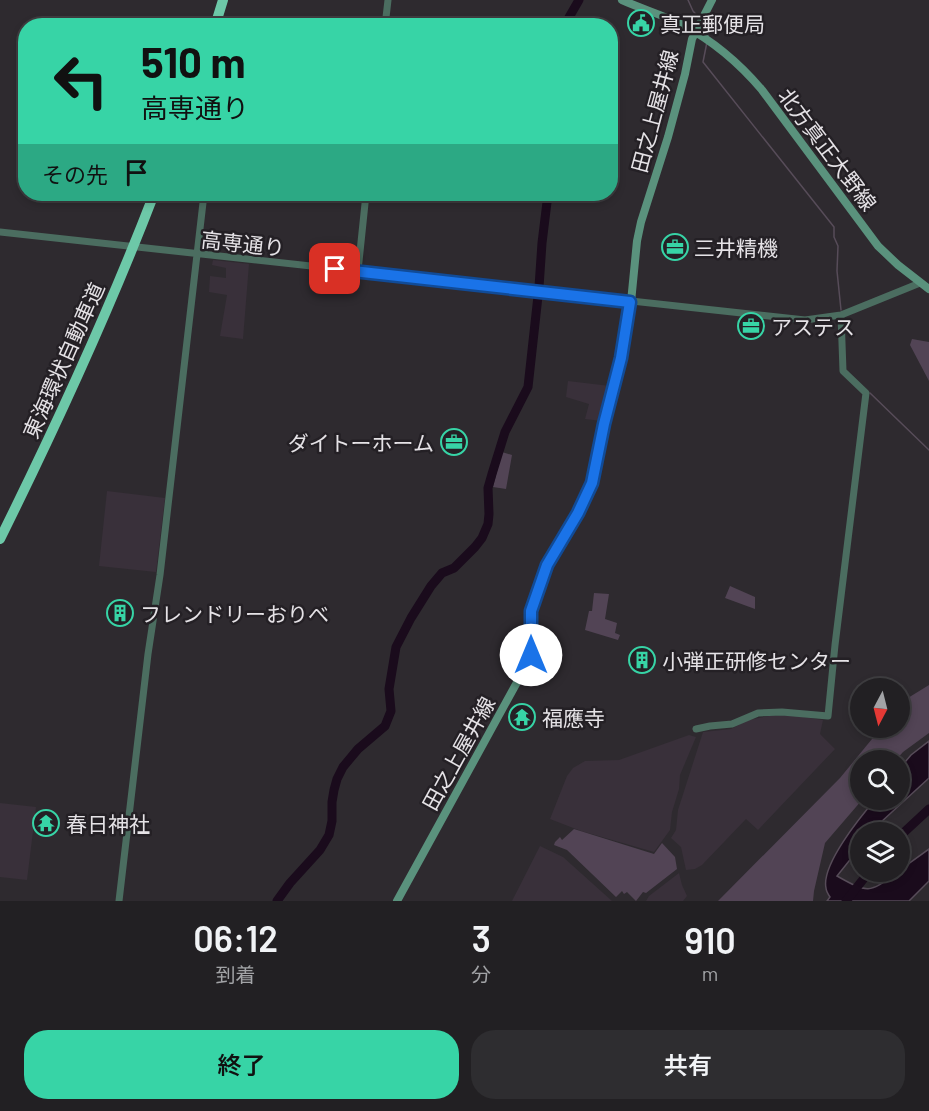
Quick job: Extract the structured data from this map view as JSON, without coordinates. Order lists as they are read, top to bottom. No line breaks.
{"streets":{"highway":["東海環状自動車道"],"main road":["田之上屋井線","北方真正大野線"],"street":["高専通り"]},"crossings":[["田之上屋井線","北方真正大野線"],["田之上屋井線","高専通り"],["北方真正大野線","高専通り"]],"places":{"public building":["真正郵便局"],"office":["三井精機","アステス","ダイトーホーム"],"building":["フレンドリーおりべ","小弾正研修センター"],"temple":["福應寺","春日神社"]},"north":"bottom","page":{"turn":["510 m","高専通り"],"then":"その先","eta":["06:12","到着","3","分","910","m"],"buttons":["終了","共有"]}}
